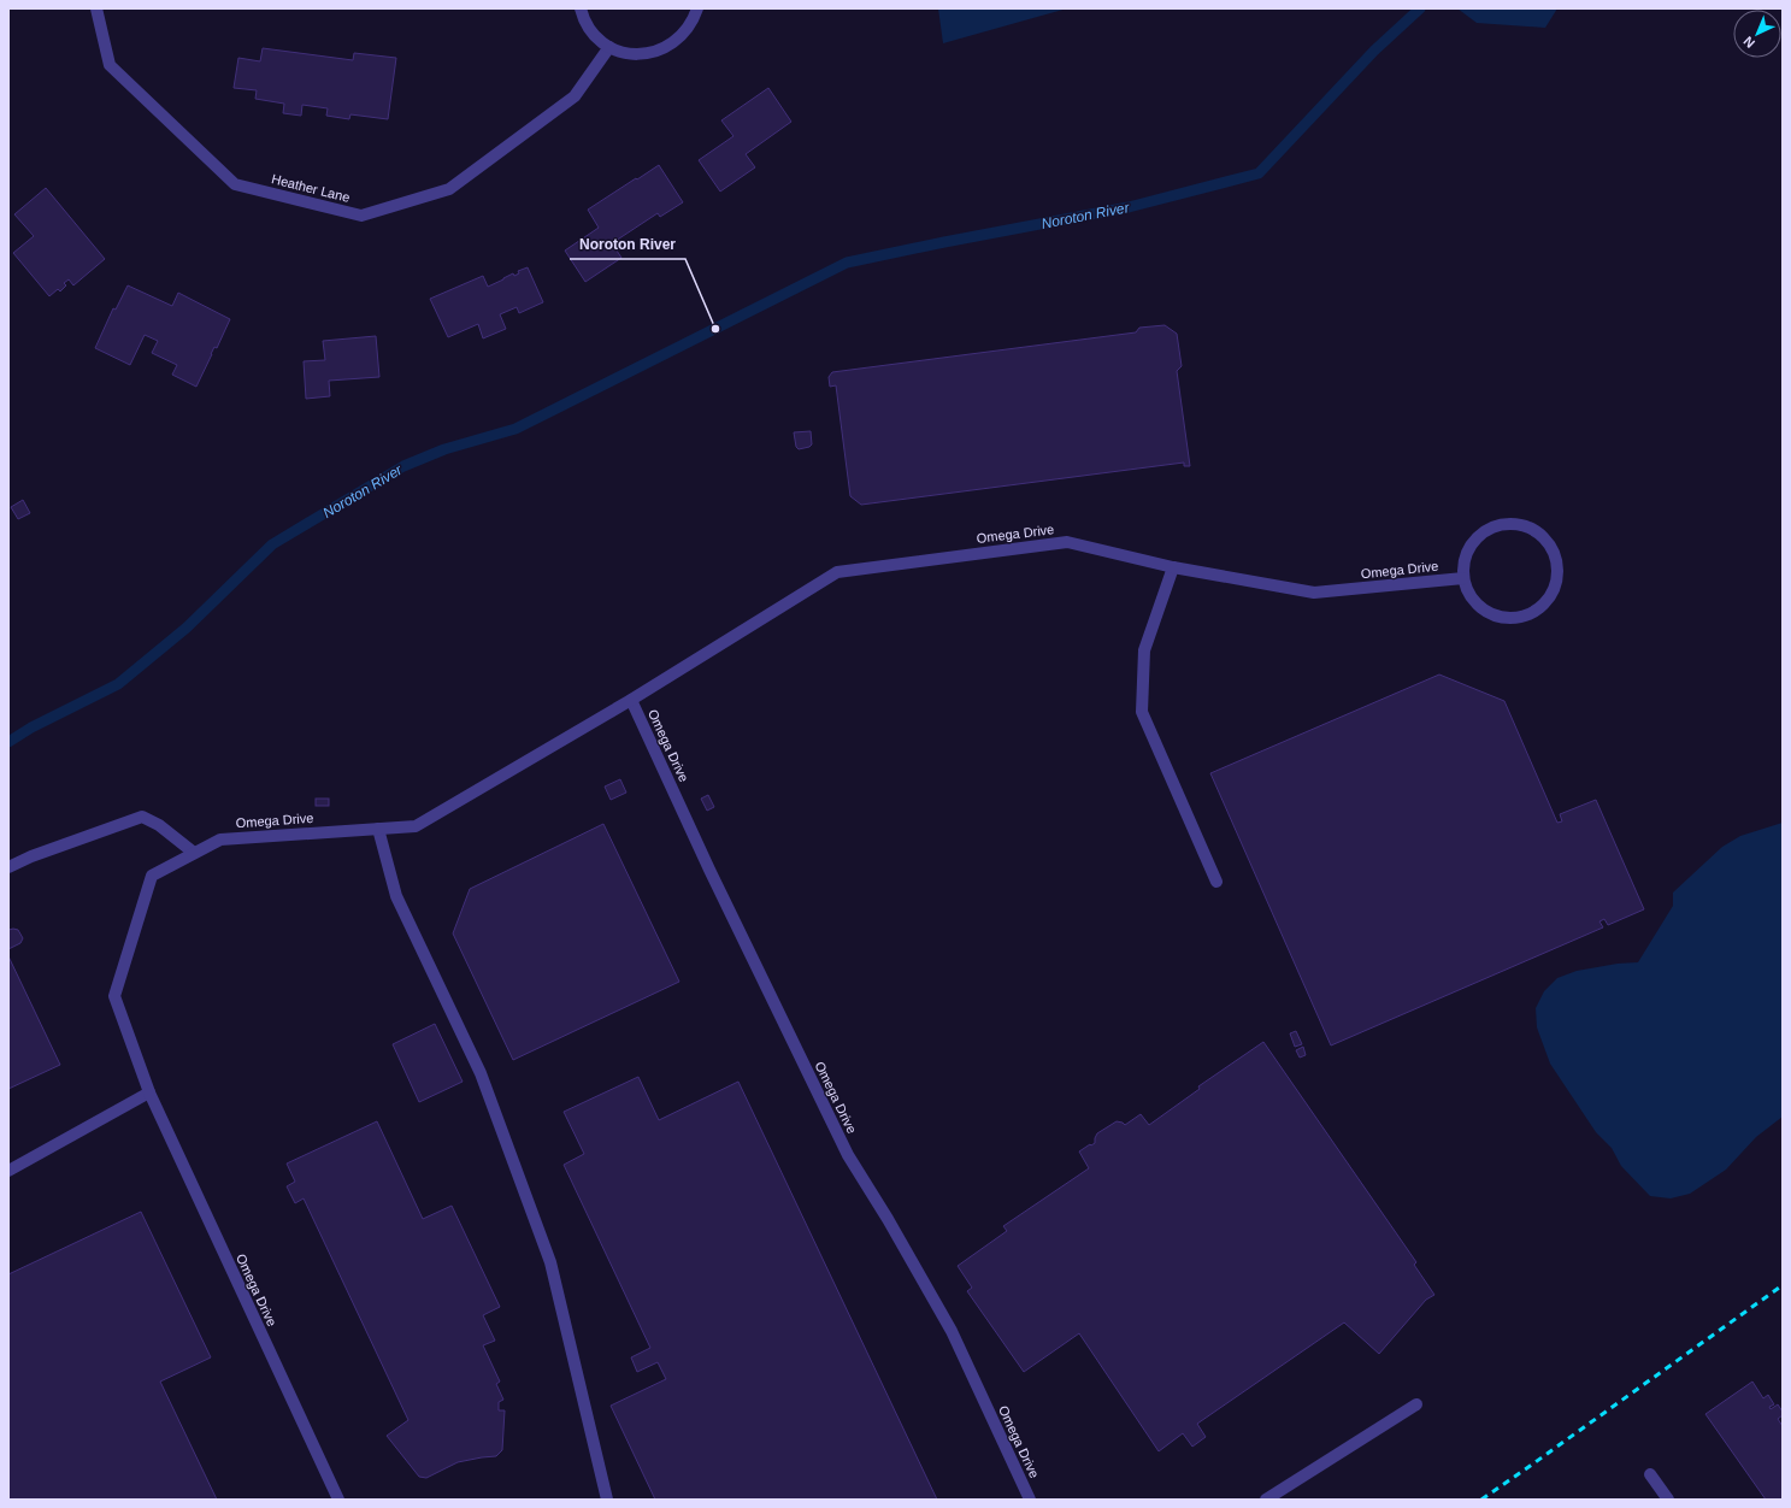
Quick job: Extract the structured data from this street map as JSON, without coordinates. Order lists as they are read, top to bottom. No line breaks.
{"streets":{"street":["Heather Lane","Omega Drive"]},"water":["Noroton River"],"places":["Noroton River"],"north":"bottom left"}
